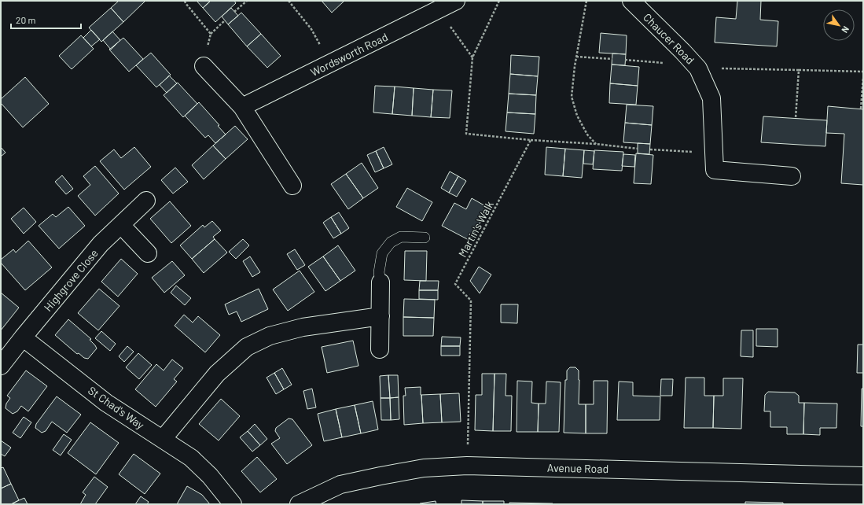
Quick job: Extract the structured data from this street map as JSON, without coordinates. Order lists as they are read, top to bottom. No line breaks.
{"streets":{"street":["Chaucer Road","Wordsworth Road","Highgrove Close","St Chad's Way","Avenue Road"],"path":["Martin's Walk"]},"crossings":[["Martin's Walk","Avenue Road"],["Highgrove Close","St Chad's Way"]],"scale_bar":"20 m","north":"bottom right"}
